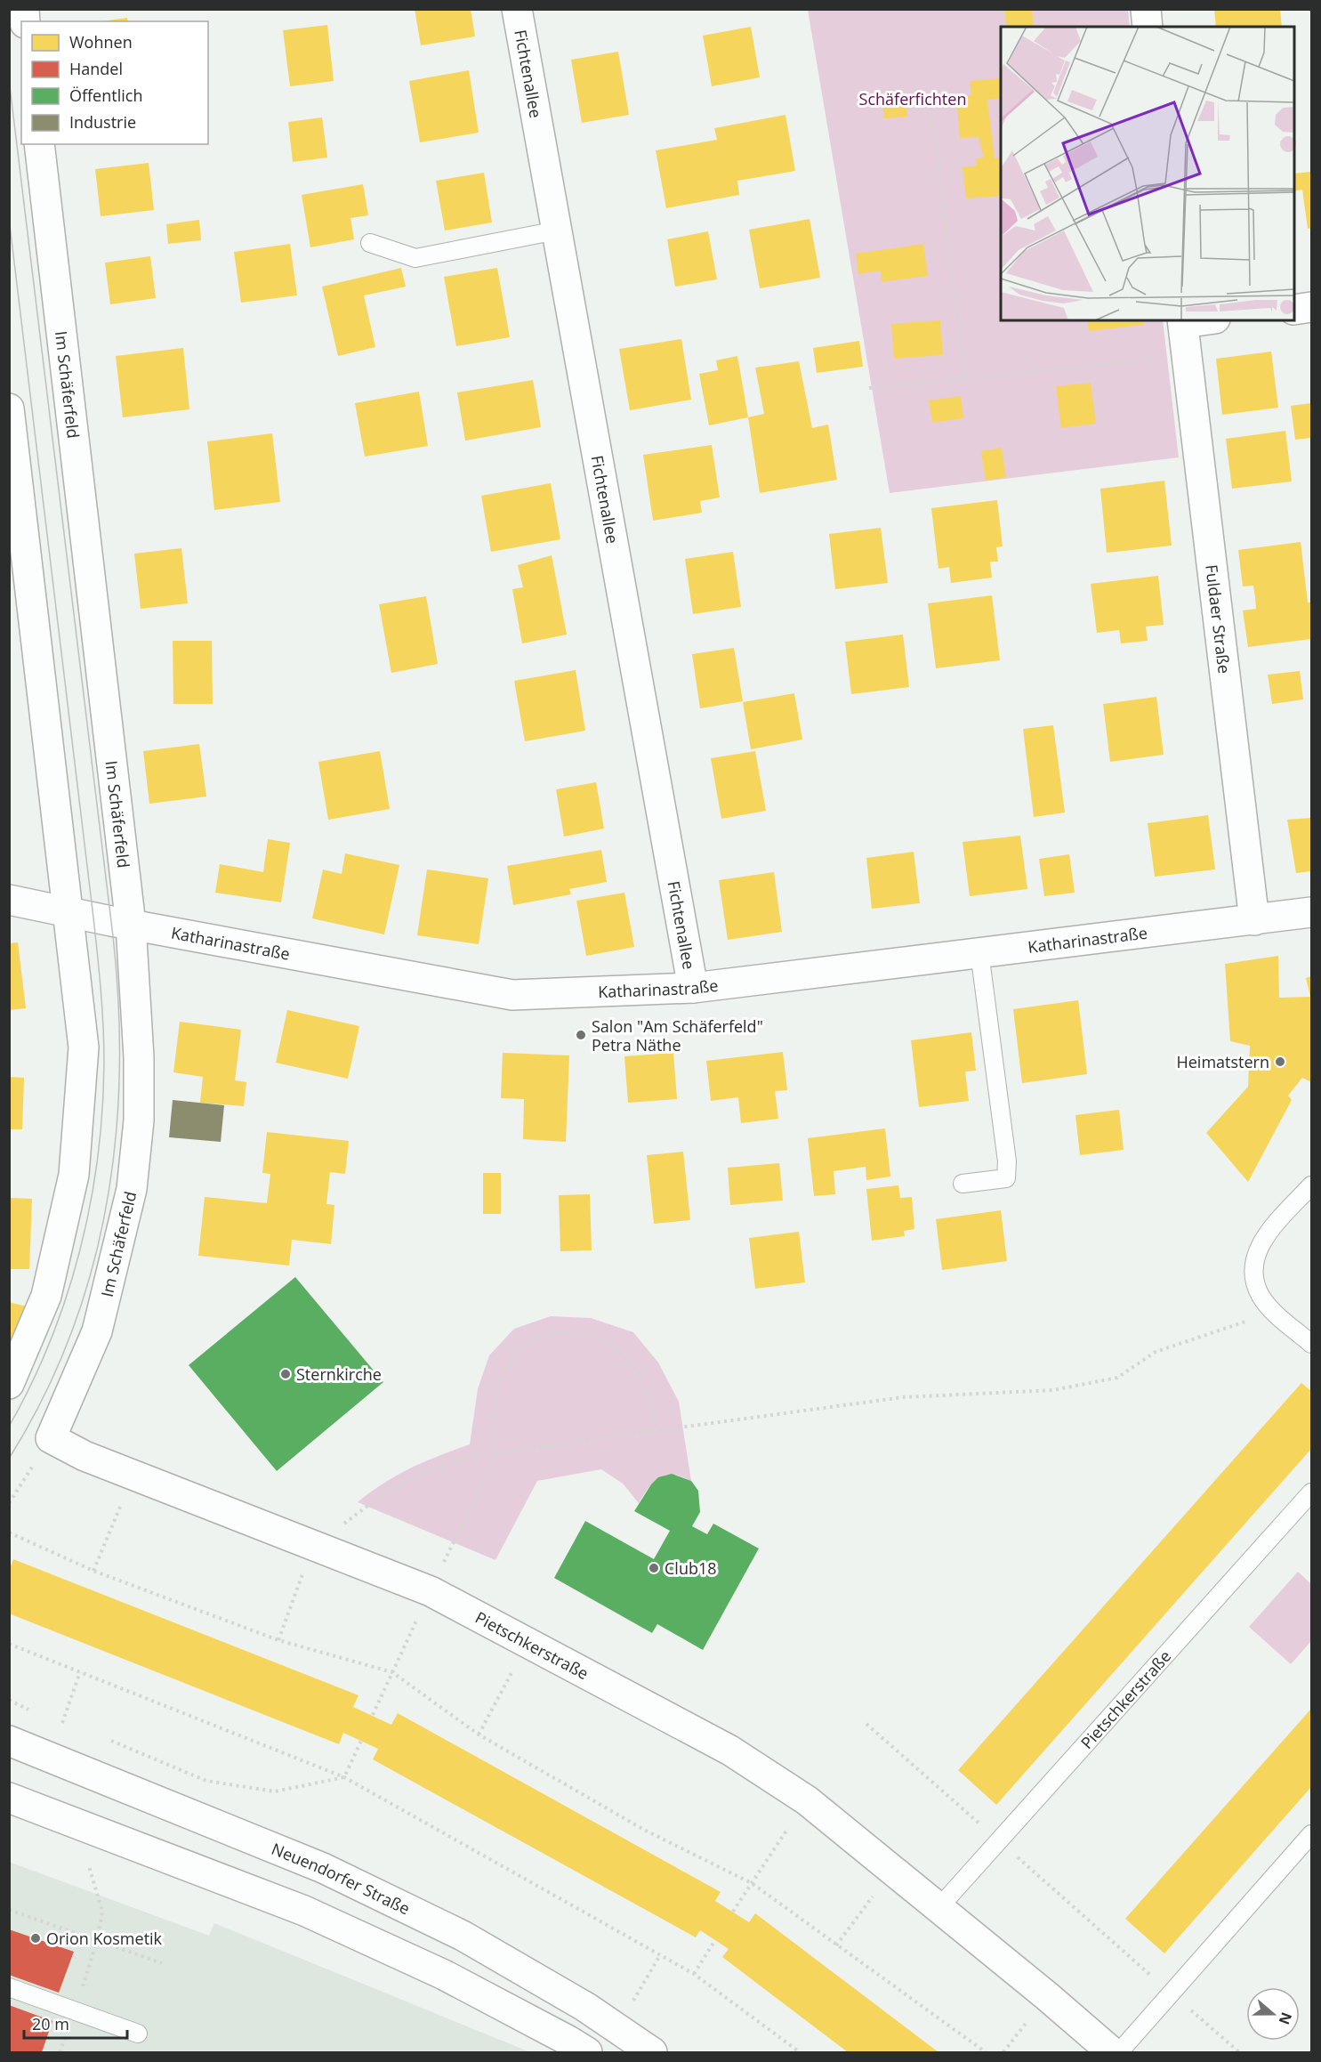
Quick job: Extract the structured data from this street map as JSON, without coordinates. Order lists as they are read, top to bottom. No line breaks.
{"streets":{"street":["Fichtenallee","Im Schäferfeld","Fuldaer Straße","Katharinastraße","Pietschkerstraße","Neuendorfer Straße"]},"crossings":[["Fichtenallee","Katharinastraße"],["Im Schäferfeld","Katharinastraße"],["Im Schäferfeld","Pietschkerstraße"],["Fuldaer Straße","Katharinastraße"]],"parks":["Schäferfichten"],"places":["Salon \"Am Schäferfeld\" Petra Näthe","Heimatstern","Sternkirche","Club18","Orion Kosmetik"],"legend":["Wohnen","Handel","Öffentlich","Industrie"],"scale_bar":"20 m","north":"right"}
